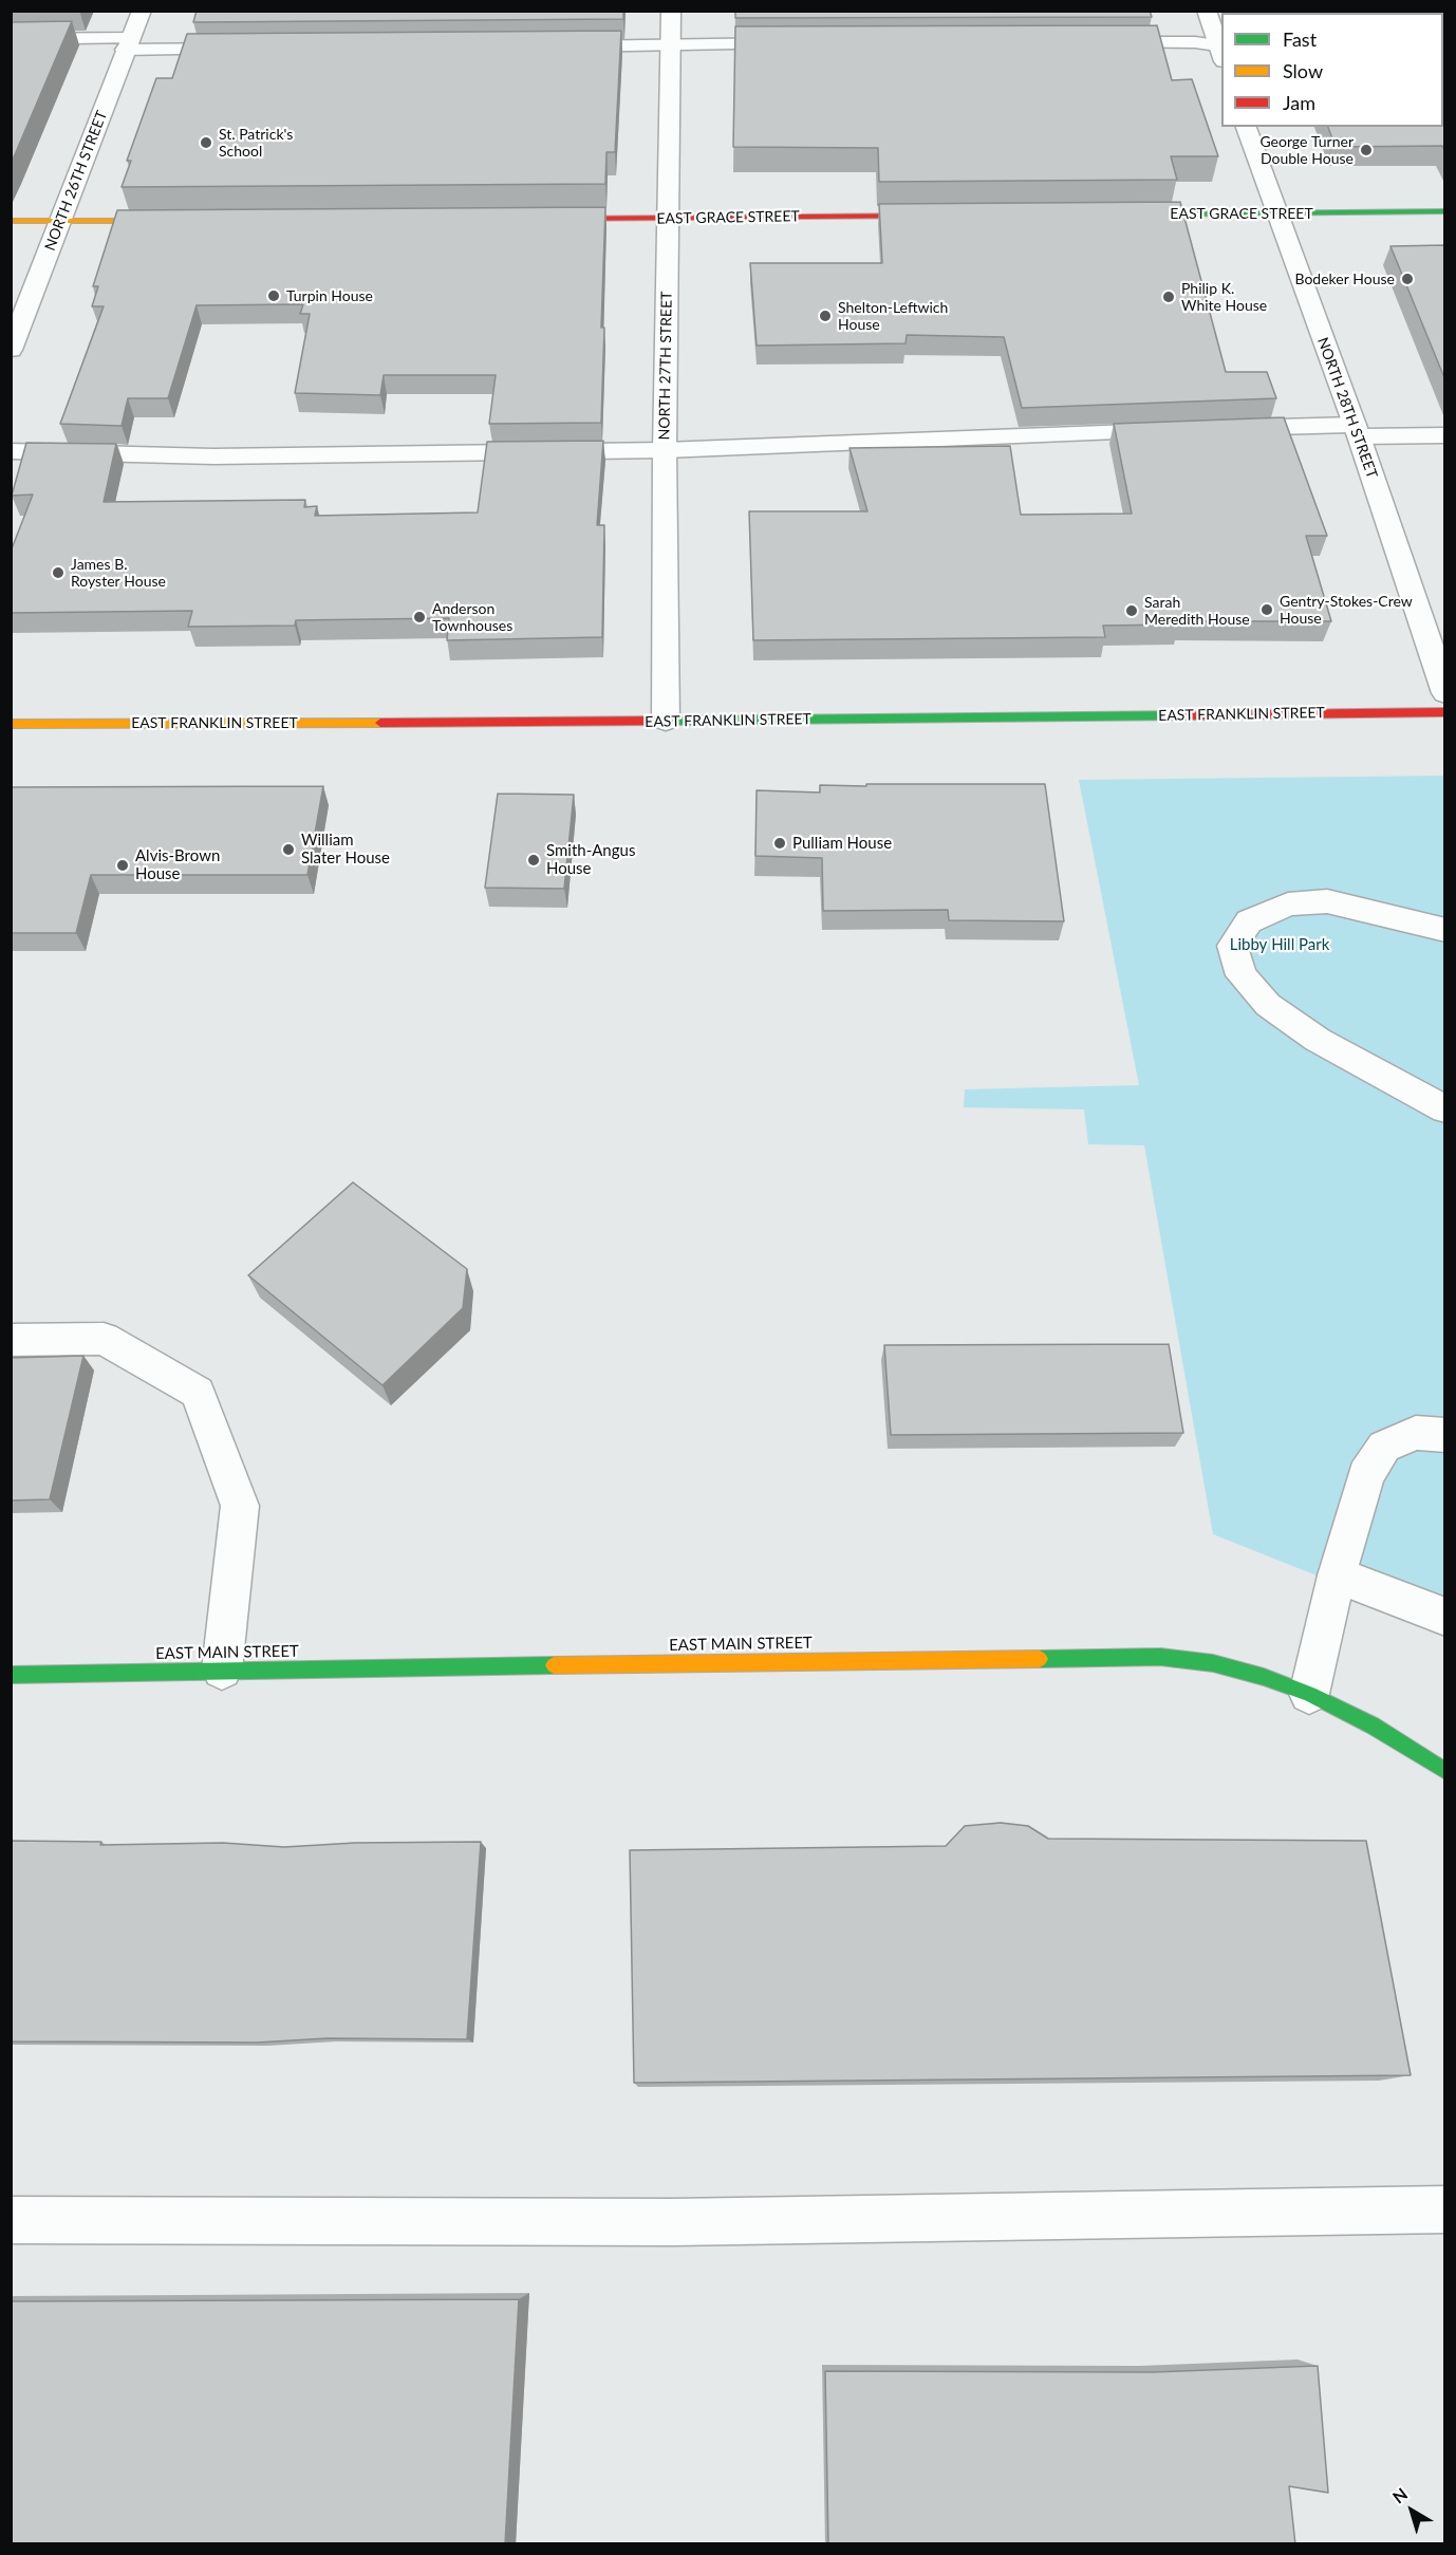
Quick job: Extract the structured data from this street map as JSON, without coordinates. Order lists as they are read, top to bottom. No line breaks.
{"streets":{"street":["NORTH 26TH STREET","EAST GRACE STREET","NORTH 27TH STREET","NORTH 28TH STREET","EAST FRANKLIN STREET","EAST MAIN STREET"]},"crossings":[["EAST GRACE STREET","NORTH 27TH STREET"],["EAST GRACE STREET","NORTH 28TH STREET"],["NORTH 27TH STREET","EAST FRANKLIN STREET"]],"parks":["Libby Hill Park"],"places":["St. Patrick's School","George Turner Double House","Bodeker House","Turpin House","Philip K. White House","Shelton-Leftwich House","James B. Royster House","Gentry-Stokes-Crew House","Sarah Meredith House","Anderson Townhouses","Pulliam House","William Slater House","Smith-Angus House","Alvis-Brown House"],"legend":["Fast","Slow","Jam"],"north":"top left"}
